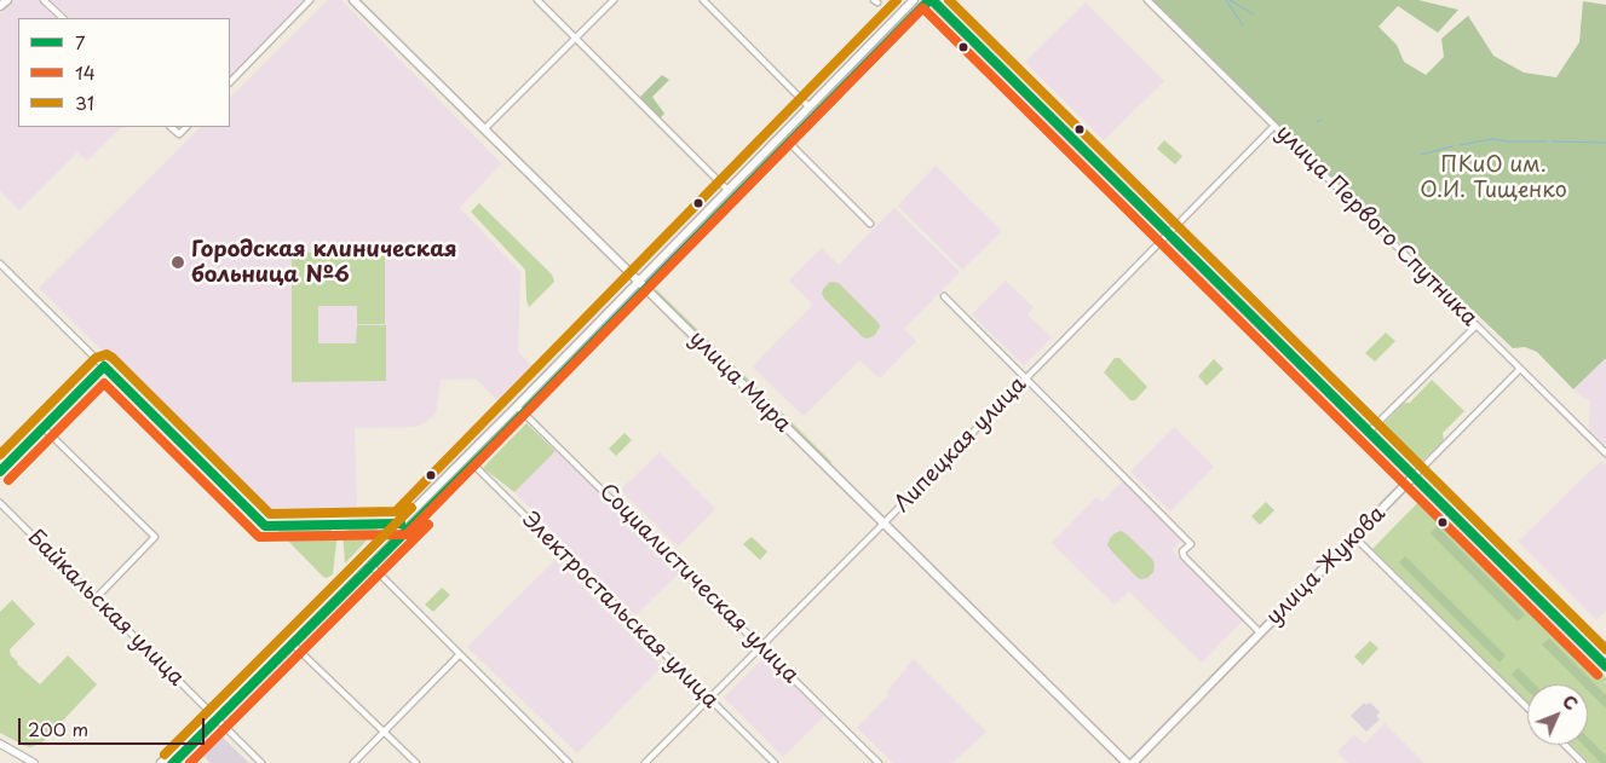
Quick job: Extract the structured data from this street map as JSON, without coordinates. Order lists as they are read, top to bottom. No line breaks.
{"streets":{"main road":["улица Мира","улица Жукова"],"street":["улица Первого Спутника","Липецкая улица","Социалистическая улица","Байкальская улица","Электростальская улица"]},"crossings":[["улица Первого Спутника","Липецкая улица"],["улица Первого Спутника","улица Жукова"],["улица Мира","Липецкая улица"],["Липецкая улица","Социалистическая улица"],["Липецкая улица","Электростальская улица"]],"parks":["ПКиО им. О.И. Тищенко"],"places":["Городская клиническая больница №6"],"lines":["transit line 7","transit line 31","transit line 14"],"legend":["7","14","31"],"scale_bar":"200 m","north":"top right"}
